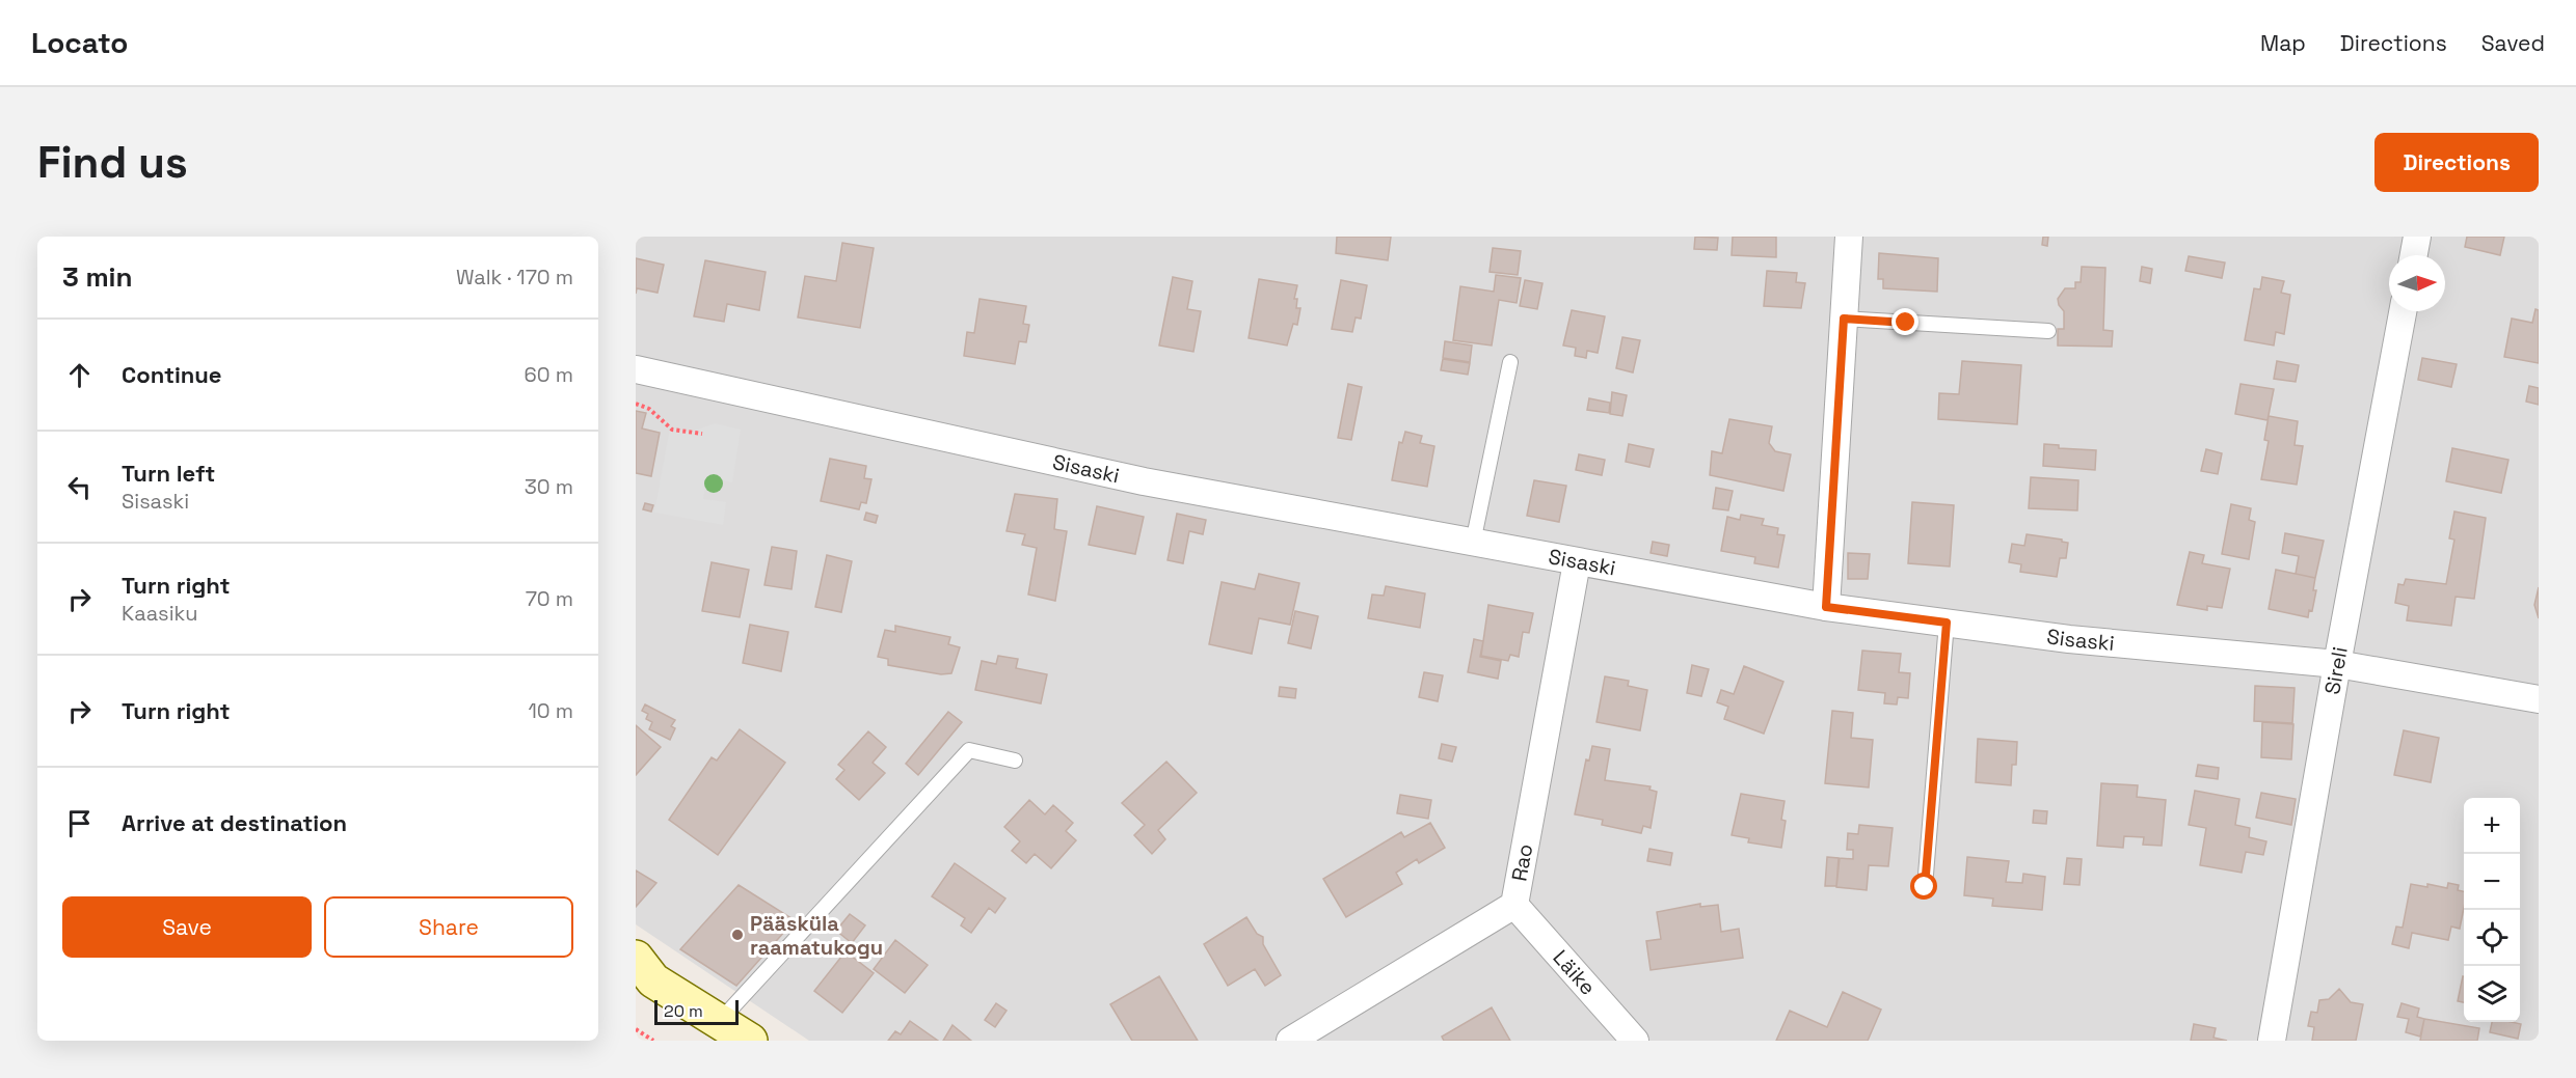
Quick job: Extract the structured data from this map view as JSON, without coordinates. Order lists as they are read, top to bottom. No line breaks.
{"streets":{"street":["Sisaski","Sireli","Rao","Läike"]},"crossings":[["Sisaski","Sireli"],["Sisaski","Rao"],["Rao","Läike"]],"places":["Pääsküla raamatukogu"],"scale_bar":"20 m","north":"right","page":{"header":"Locato","nav":["Map","Directions","Saved"],"buttons":["Directions",["Save","Share"]],"title":"Find us","heading":["3 min","Walk · 170 m"],"list":[["Continue","60 m"],["Turn left","Sisaski","30 m"],["Turn right","Kaasiku","70 m"],["Turn right","10 m"],"Arrive at destination"],"map_buttons":["+","−"],"scale":"20 m"}}
